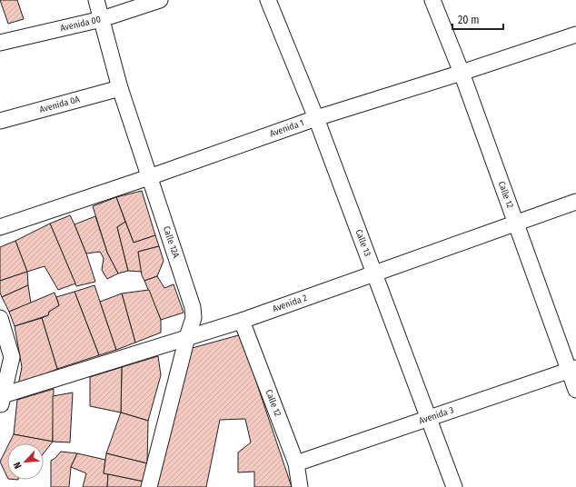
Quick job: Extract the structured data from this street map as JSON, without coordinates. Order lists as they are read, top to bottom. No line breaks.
{"streets":{"street":["Avenida 00","Avenida 0A","Avenida 1","Calle 12","Calle 12A","Calle 13","Avenida 2","Avenida 3"]},"crossings":[["Avenida 00","Calle 12A"],["Avenida 0A","Calle 12A"],["Avenida 1","Calle 12"],["Avenida 1","Calle 12A"],["Avenida 1","Calle 13"],["Calle 12","Avenida 2"],["Calle 12","Avenida 3"],["Calle 12A","Avenida 2"],["Calle 13","Avenida 2"],["Calle 13","Avenida 3"]],"scale_bar":"20 m","north":"bottom left"}
